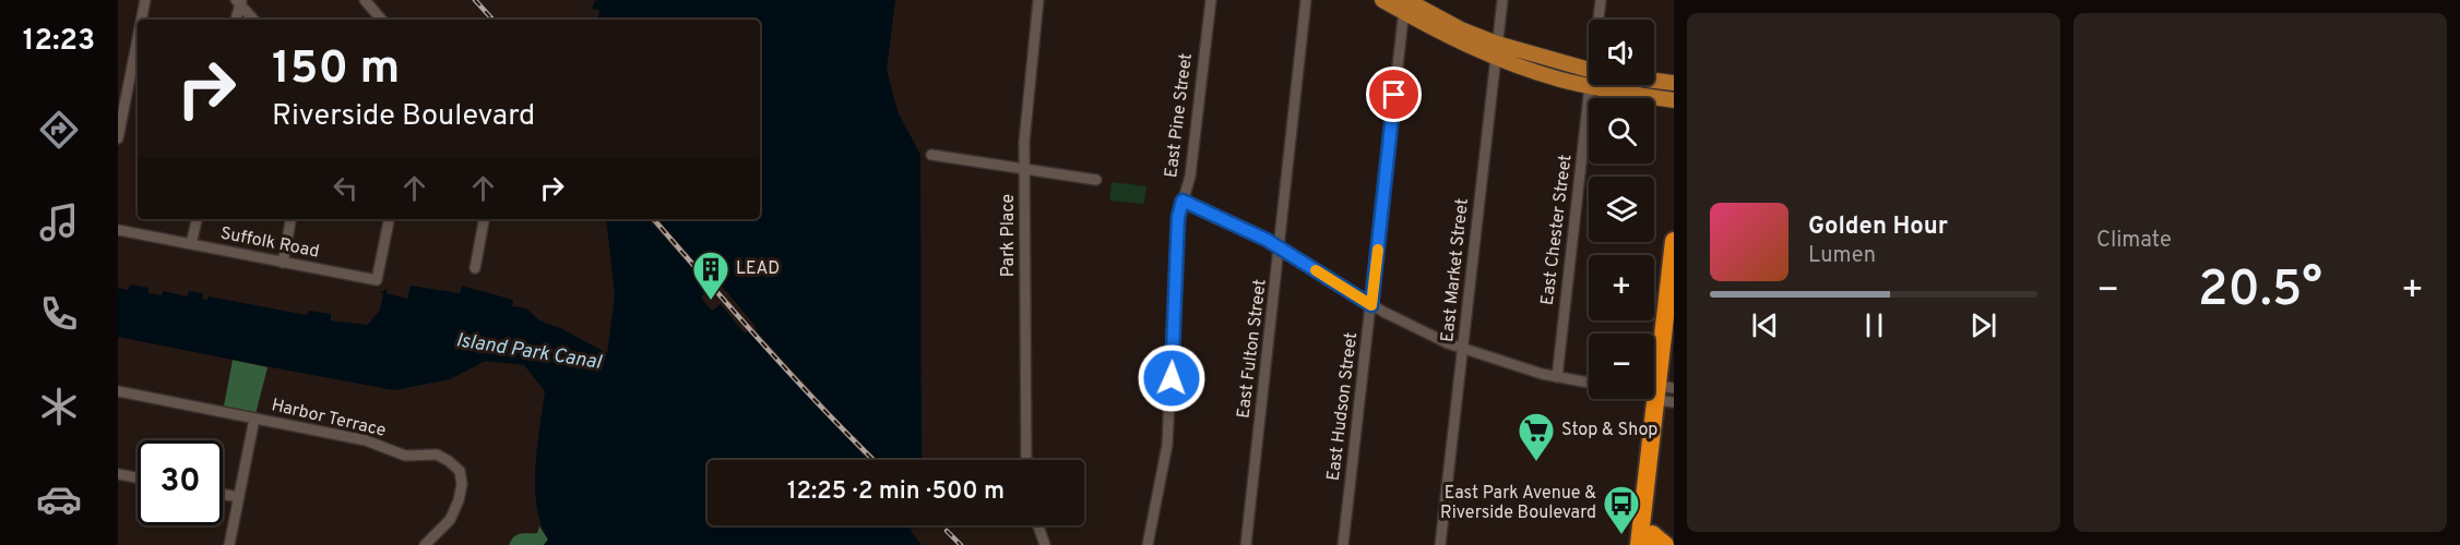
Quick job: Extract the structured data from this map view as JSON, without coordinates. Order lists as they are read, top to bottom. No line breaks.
{"streets":{"street":["East Pine Street","East Chester Street","Park Place","Suffolk Road","East Market Street","East Fulton Street","East Hudson Street","Harbor Terrace"]},"water":["Island Park Canal"],"places":{"building":["LEAD"],"supermarket":["Stop & Shop"],"bus stop":["East Park Avenue & Riverside Boulevard"]},"page":{"tabs":"12:23","tile":"Climate","map_buttons":["+","−"],"turn":["150 m","Riverside Boulevard"],"song":["Golden Hour","Lumen"],"heat":["−","20.5°","+"],"limit":"30","trip":"12:25 · 2 min · 500 m"}}
